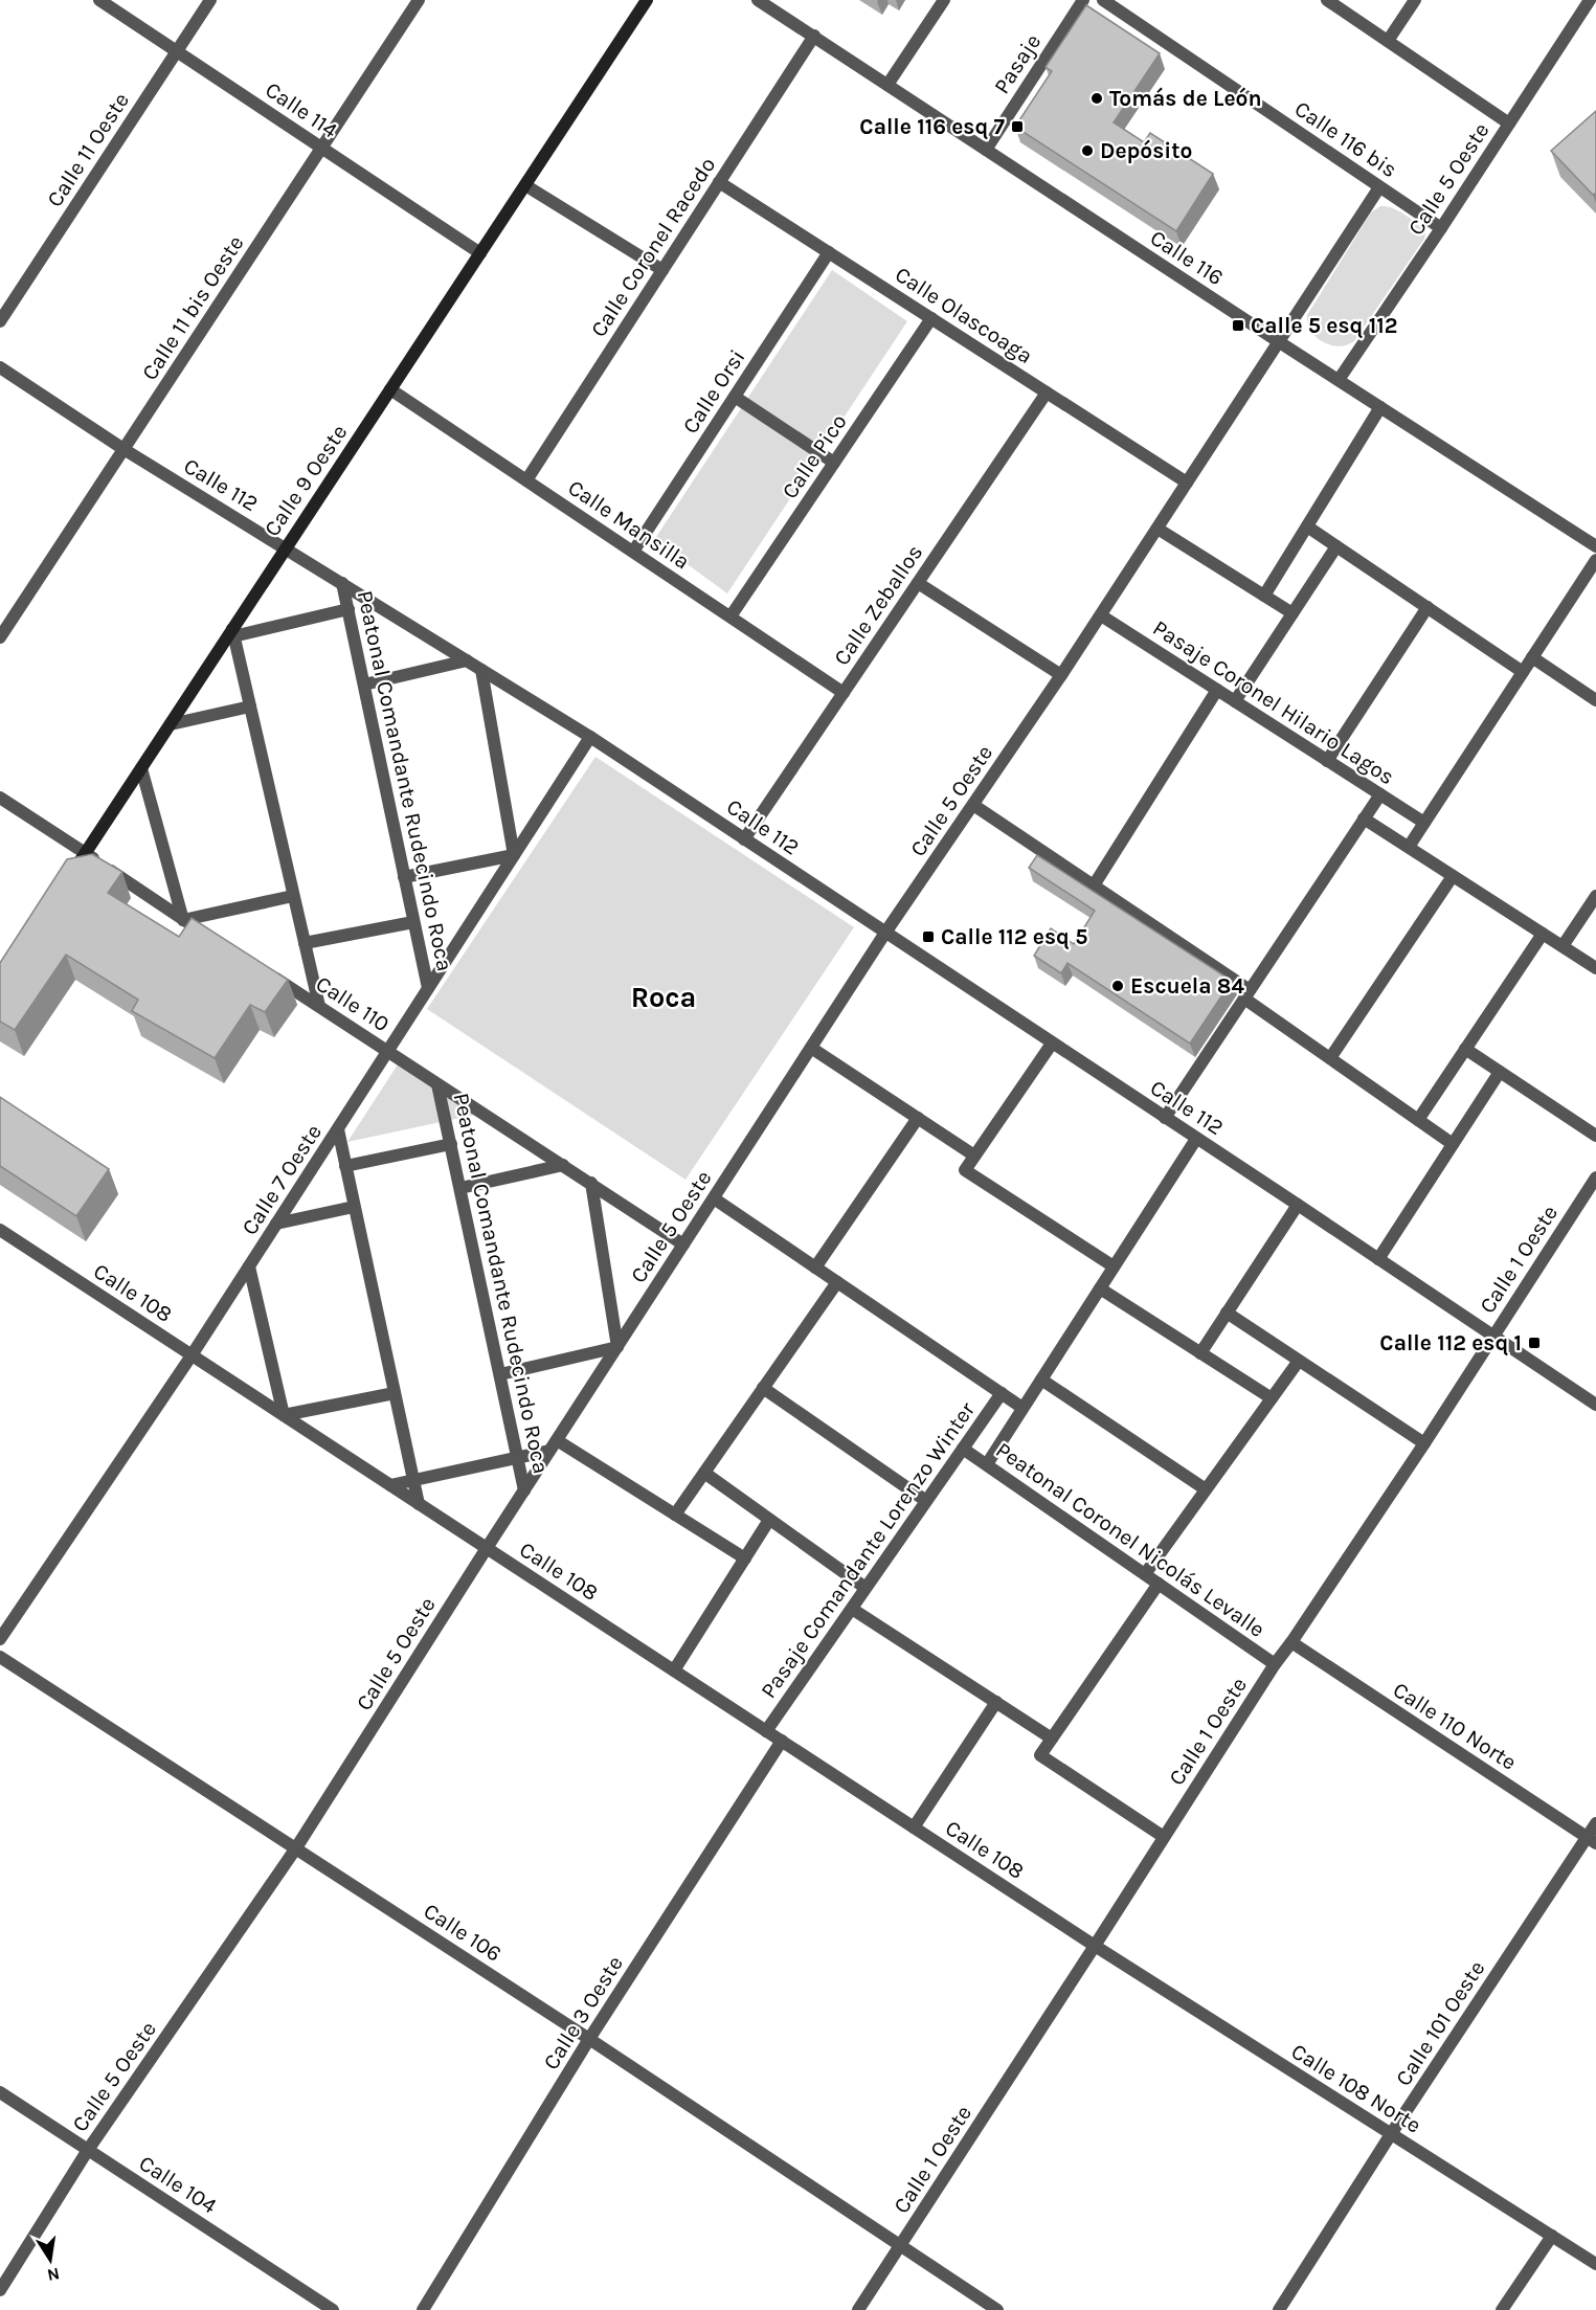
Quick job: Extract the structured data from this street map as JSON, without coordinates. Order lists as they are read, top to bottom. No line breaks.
{"streets":{"main road":["Calle 9 Oeste"],"street":["Pasaje","Calle 114","Calle 116 bis","Calle 11 Oeste","Calle 5 Oeste","Calle Coronel Racedo","Calle 116","Calle 11 bis Oeste","Calle Olascoaga","Calle Orsi","Calle Pico","Calle 112","Calle Mansilla","Calle Zeballos","Pasaje Coronel Hilario Lagos","Peatonal Comandante Rudecindo Roca","Calle 110","Calle 7 Oeste","Calle 1 Oeste","Calle 108","Peatonal Coronel Nicolás Levalle","Pasaje Comandante Lorenzo Winter","Calle 110 Norte","Calle 106","Calle 3 Oeste","Calle 101 Oeste","Calle 108 Norte","Calle 104"]},"crossings":[["Pasaje","Calle 116"],["Calle 114","Calle 11 Oeste"],["Calle 114","Calle 11 bis Oeste"],["Calle 114","Calle 9 Oeste"],["Calle 116 bis","Calle 5 Oeste"],["Calle 5 Oeste","Calle 116"],["Calle 5 Oeste","Calle Olascoaga"],["Calle 5 Oeste","Calle 112"],["Calle 5 Oeste","Pasaje Coronel Hilario Lagos"],["Calle 5 Oeste","Peatonal Comandante Rudecindo Roca"],["Calle 5 Oeste","Calle 110"],["Calle 5 Oeste","Calle 108"],["Calle 5 Oeste","Calle 106"],["Calle 5 Oeste","Calle 104"],["Calle Coronel Racedo","Calle 116"],["Calle Coronel Racedo","Calle Olascoaga"],["Calle Coronel Racedo","Calle Mansilla"],["Calle 11 bis Oeste","Calle 112"],["Calle Olascoaga","Calle Orsi"],["Calle Olascoaga","Calle Pico"],["Calle Olascoaga","Calle Zeballos"],["Calle Orsi","Calle Mansilla"],["Calle Pico","Calle Mansilla"],["Calle 9 Oeste","Calle 112"],["Calle 9 Oeste","Calle Mansilla"],["Calle 112","Calle Zeballos"],["Calle 112","Peatonal Comandante Rudecindo Roca"],["Calle 112","Calle 7 Oeste"],["Calle 112","Calle 1 Oeste"],["Calle Mansilla","Calle Zeballos"],["Peatonal Comandante Rudecindo Roca","Calle 110"],["Peatonal Comandante Rudecindo Roca","Calle 7 Oeste"],["Calle 110","Calle 7 Oeste"],["Calle 7 Oeste","Calle 108"],["Calle 1 Oeste","Calle 108"],["Calle 1 Oeste","Peatonal Coronel Nicolás Levalle"],["Calle 1 Oeste","Calle 110 Norte"],["Calle 1 Oeste","Calle 106"],["Calle 1 Oeste","Calle 108 Norte"],["Calle 108","Pasaje Comandante Lorenzo Winter"],["Calle 108","Calle 3 Oeste"],["Calle 108","Calle 108 Norte"],["Peatonal Coronel Nicolás Levalle","Pasaje Comandante Lorenzo Winter"],["Calle 110 Norte","Calle 101 Oeste"],["Calle 106","Calle 3 Oeste"],["Calle 101 Oeste","Calle 108 Norte"]],"districts":["Roca"],"places":{"other":["Tomás de León","Depósito","Escuela 84"],"transit":["Calle 116 esq 7","Calle 5 esq 112","Calle 112 esq 5","Calle 112 esq 1"]},"north":"bottom"}
